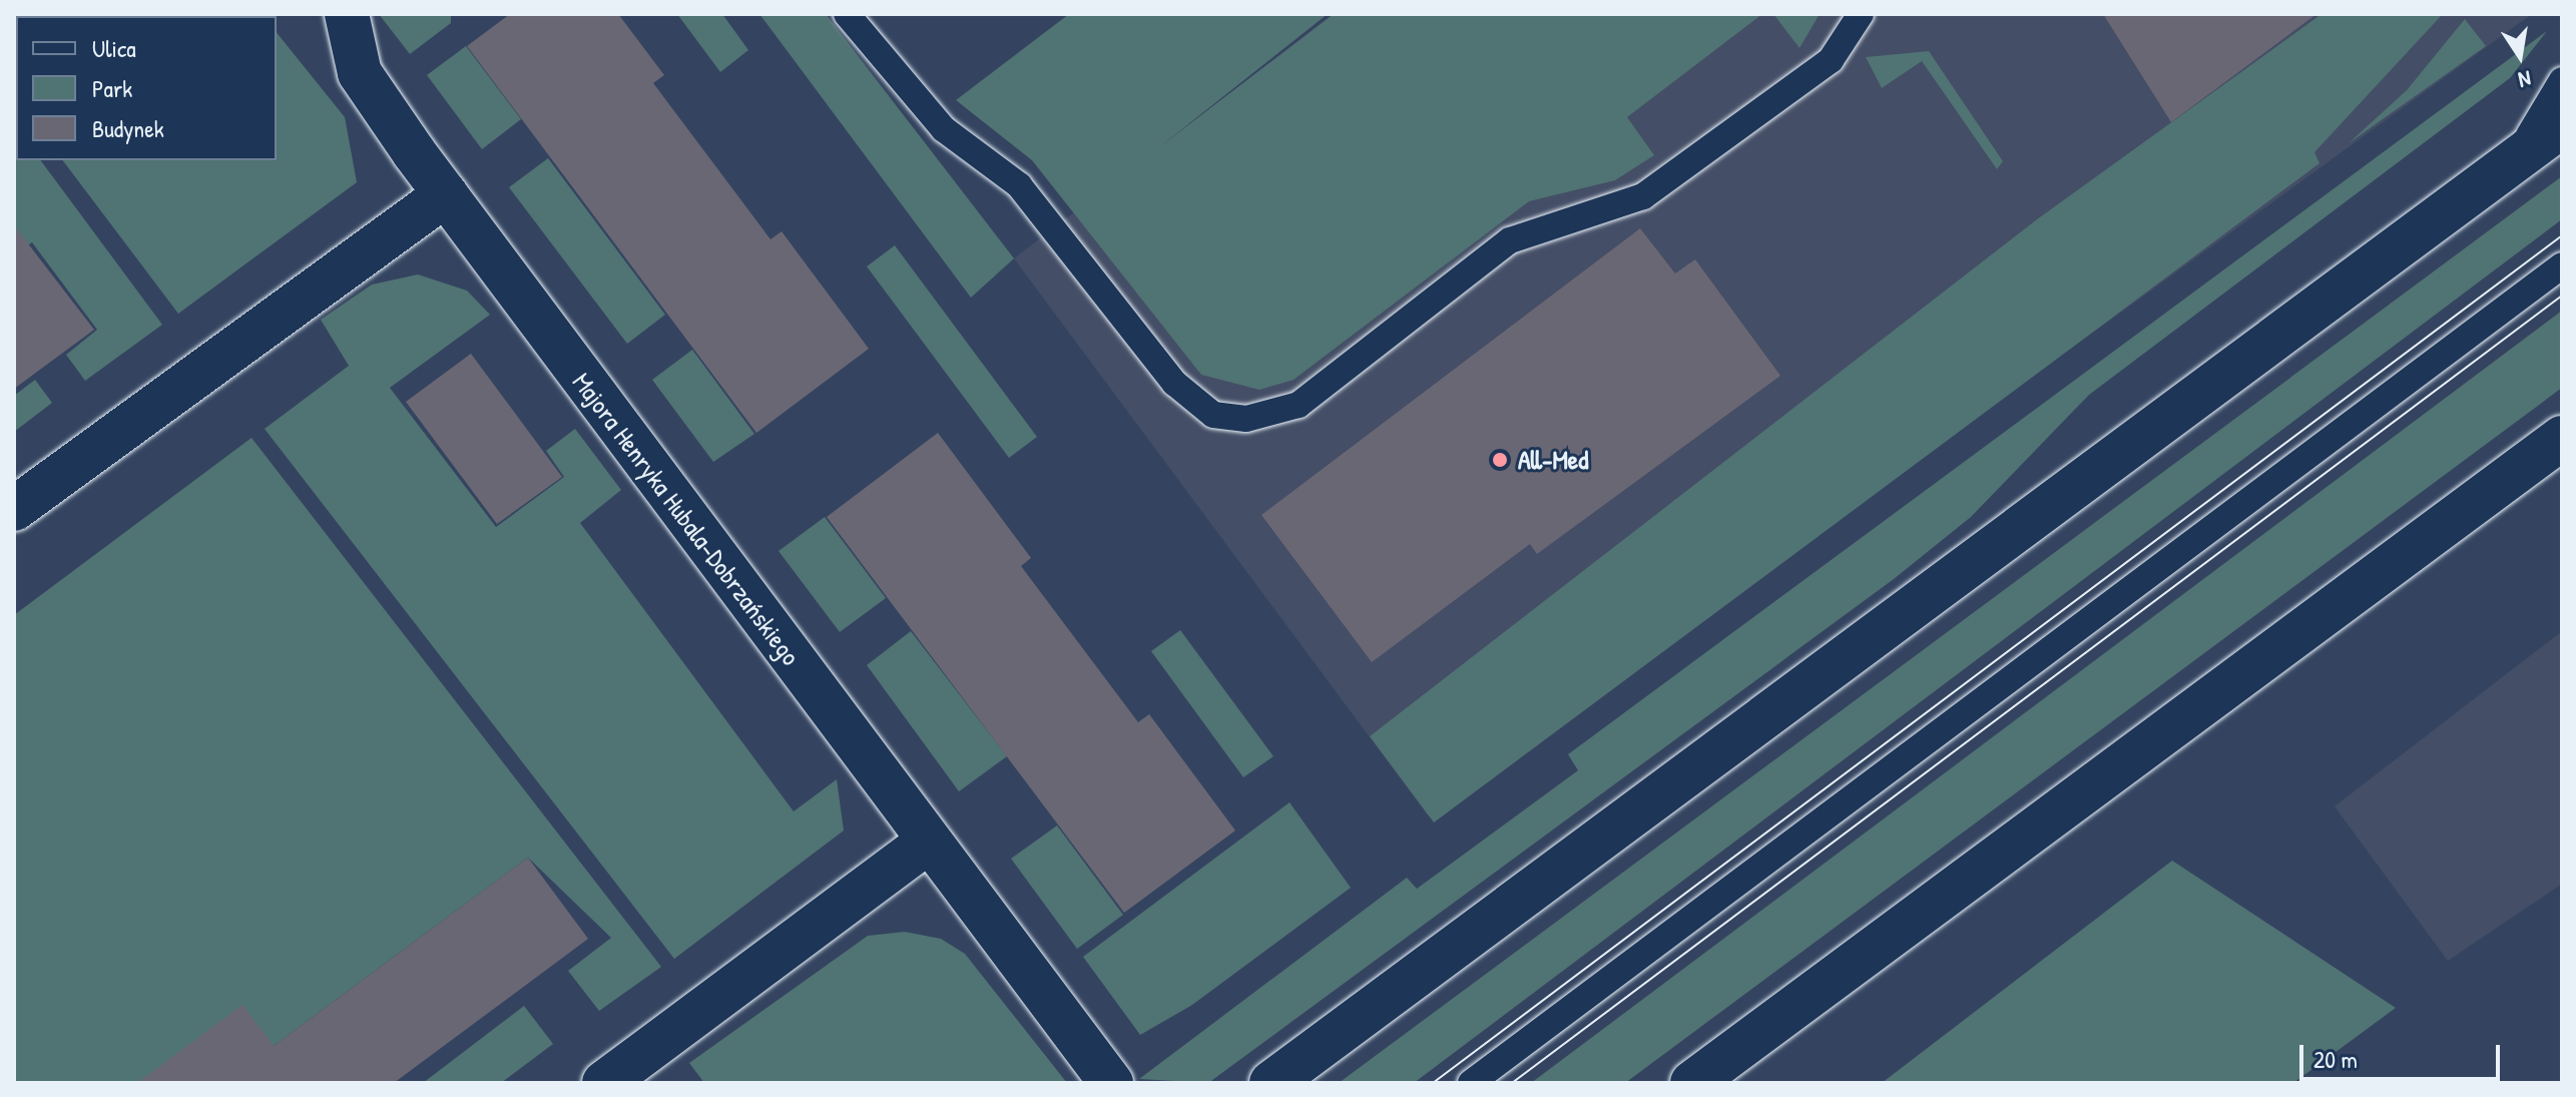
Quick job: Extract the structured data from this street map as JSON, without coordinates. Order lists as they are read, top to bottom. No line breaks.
{"streets":{"street":["Majora Henryka Hubala-Dobrzańskiego"]},"places":["All-Med"],"legend":["Ulica","Park","Budynek"],"scale_bar":"20 m","north":"bottom"}
